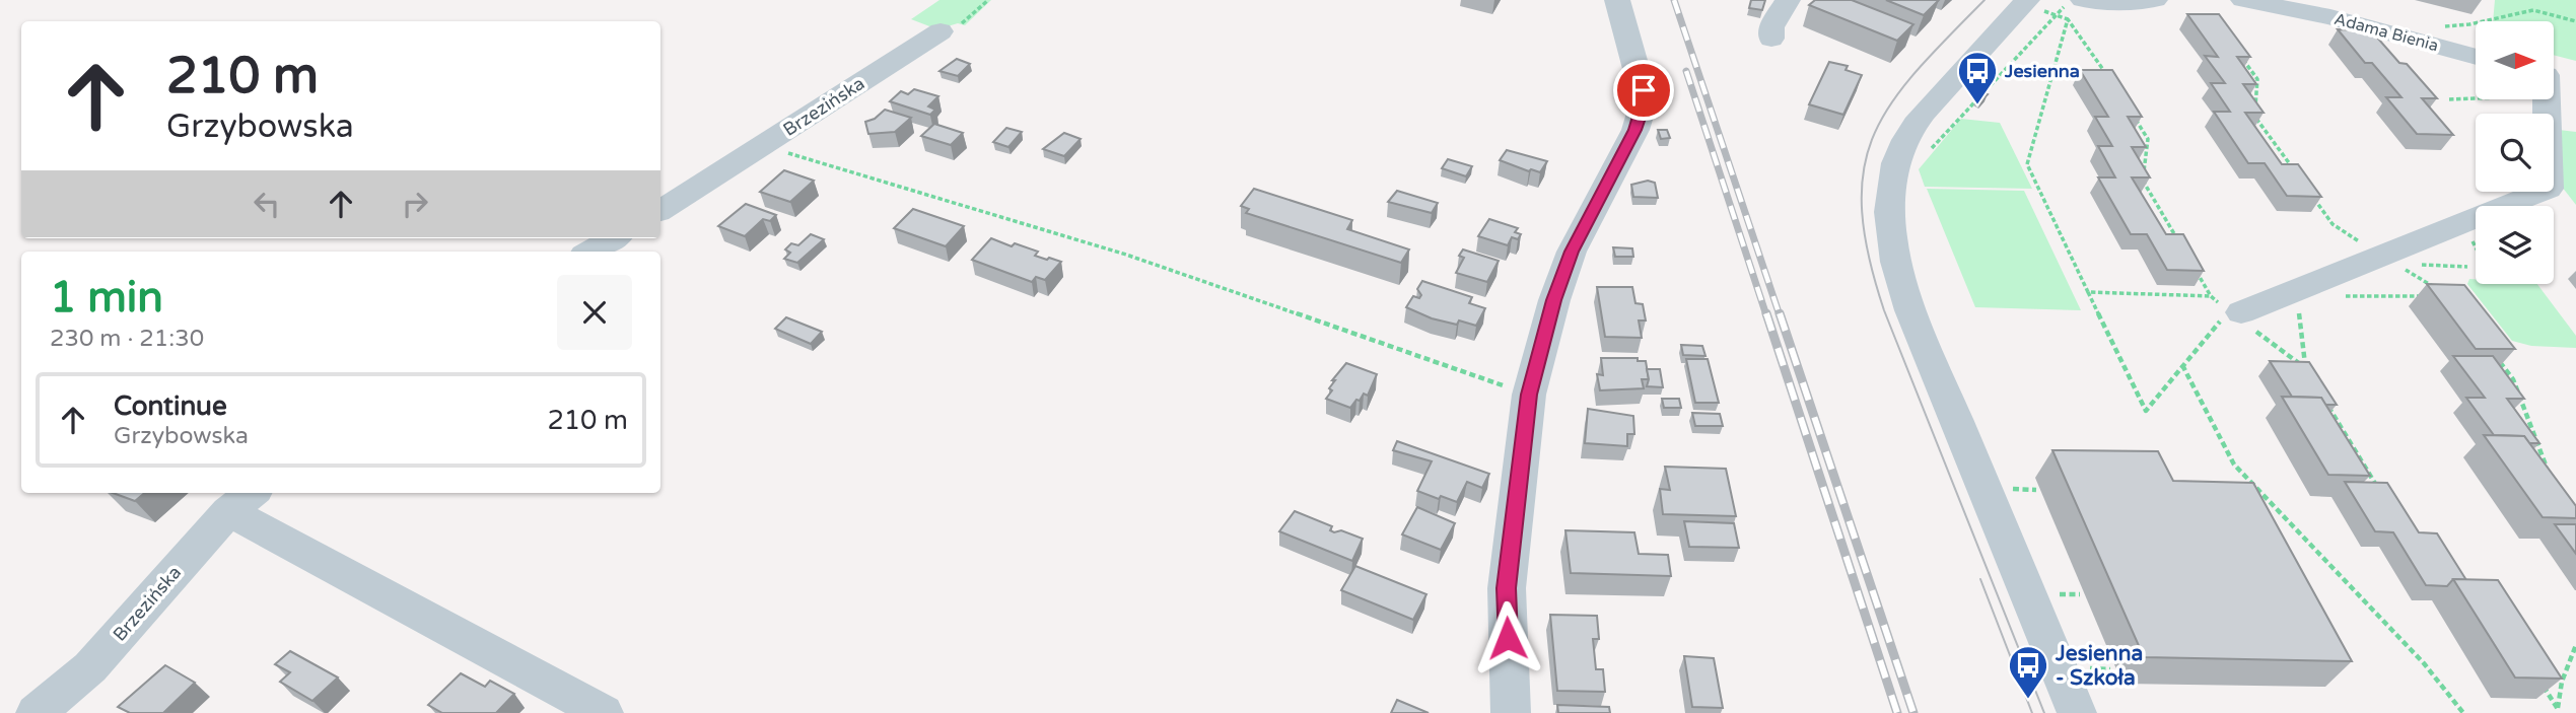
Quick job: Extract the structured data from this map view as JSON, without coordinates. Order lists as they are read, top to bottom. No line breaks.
{"streets":{"street":["Adama Bienia","Brzezińska"]},"places":{"bus stop":["Jesienna","Jesienna - Szkoła"]},"north":"right","page":{"turn":["210 m","Grzybowska"],"heading":["1 min","230 m · 21:30"],"list":[{"name":"Continue","note":"Grzybowska","value":"210 m"}]}}
